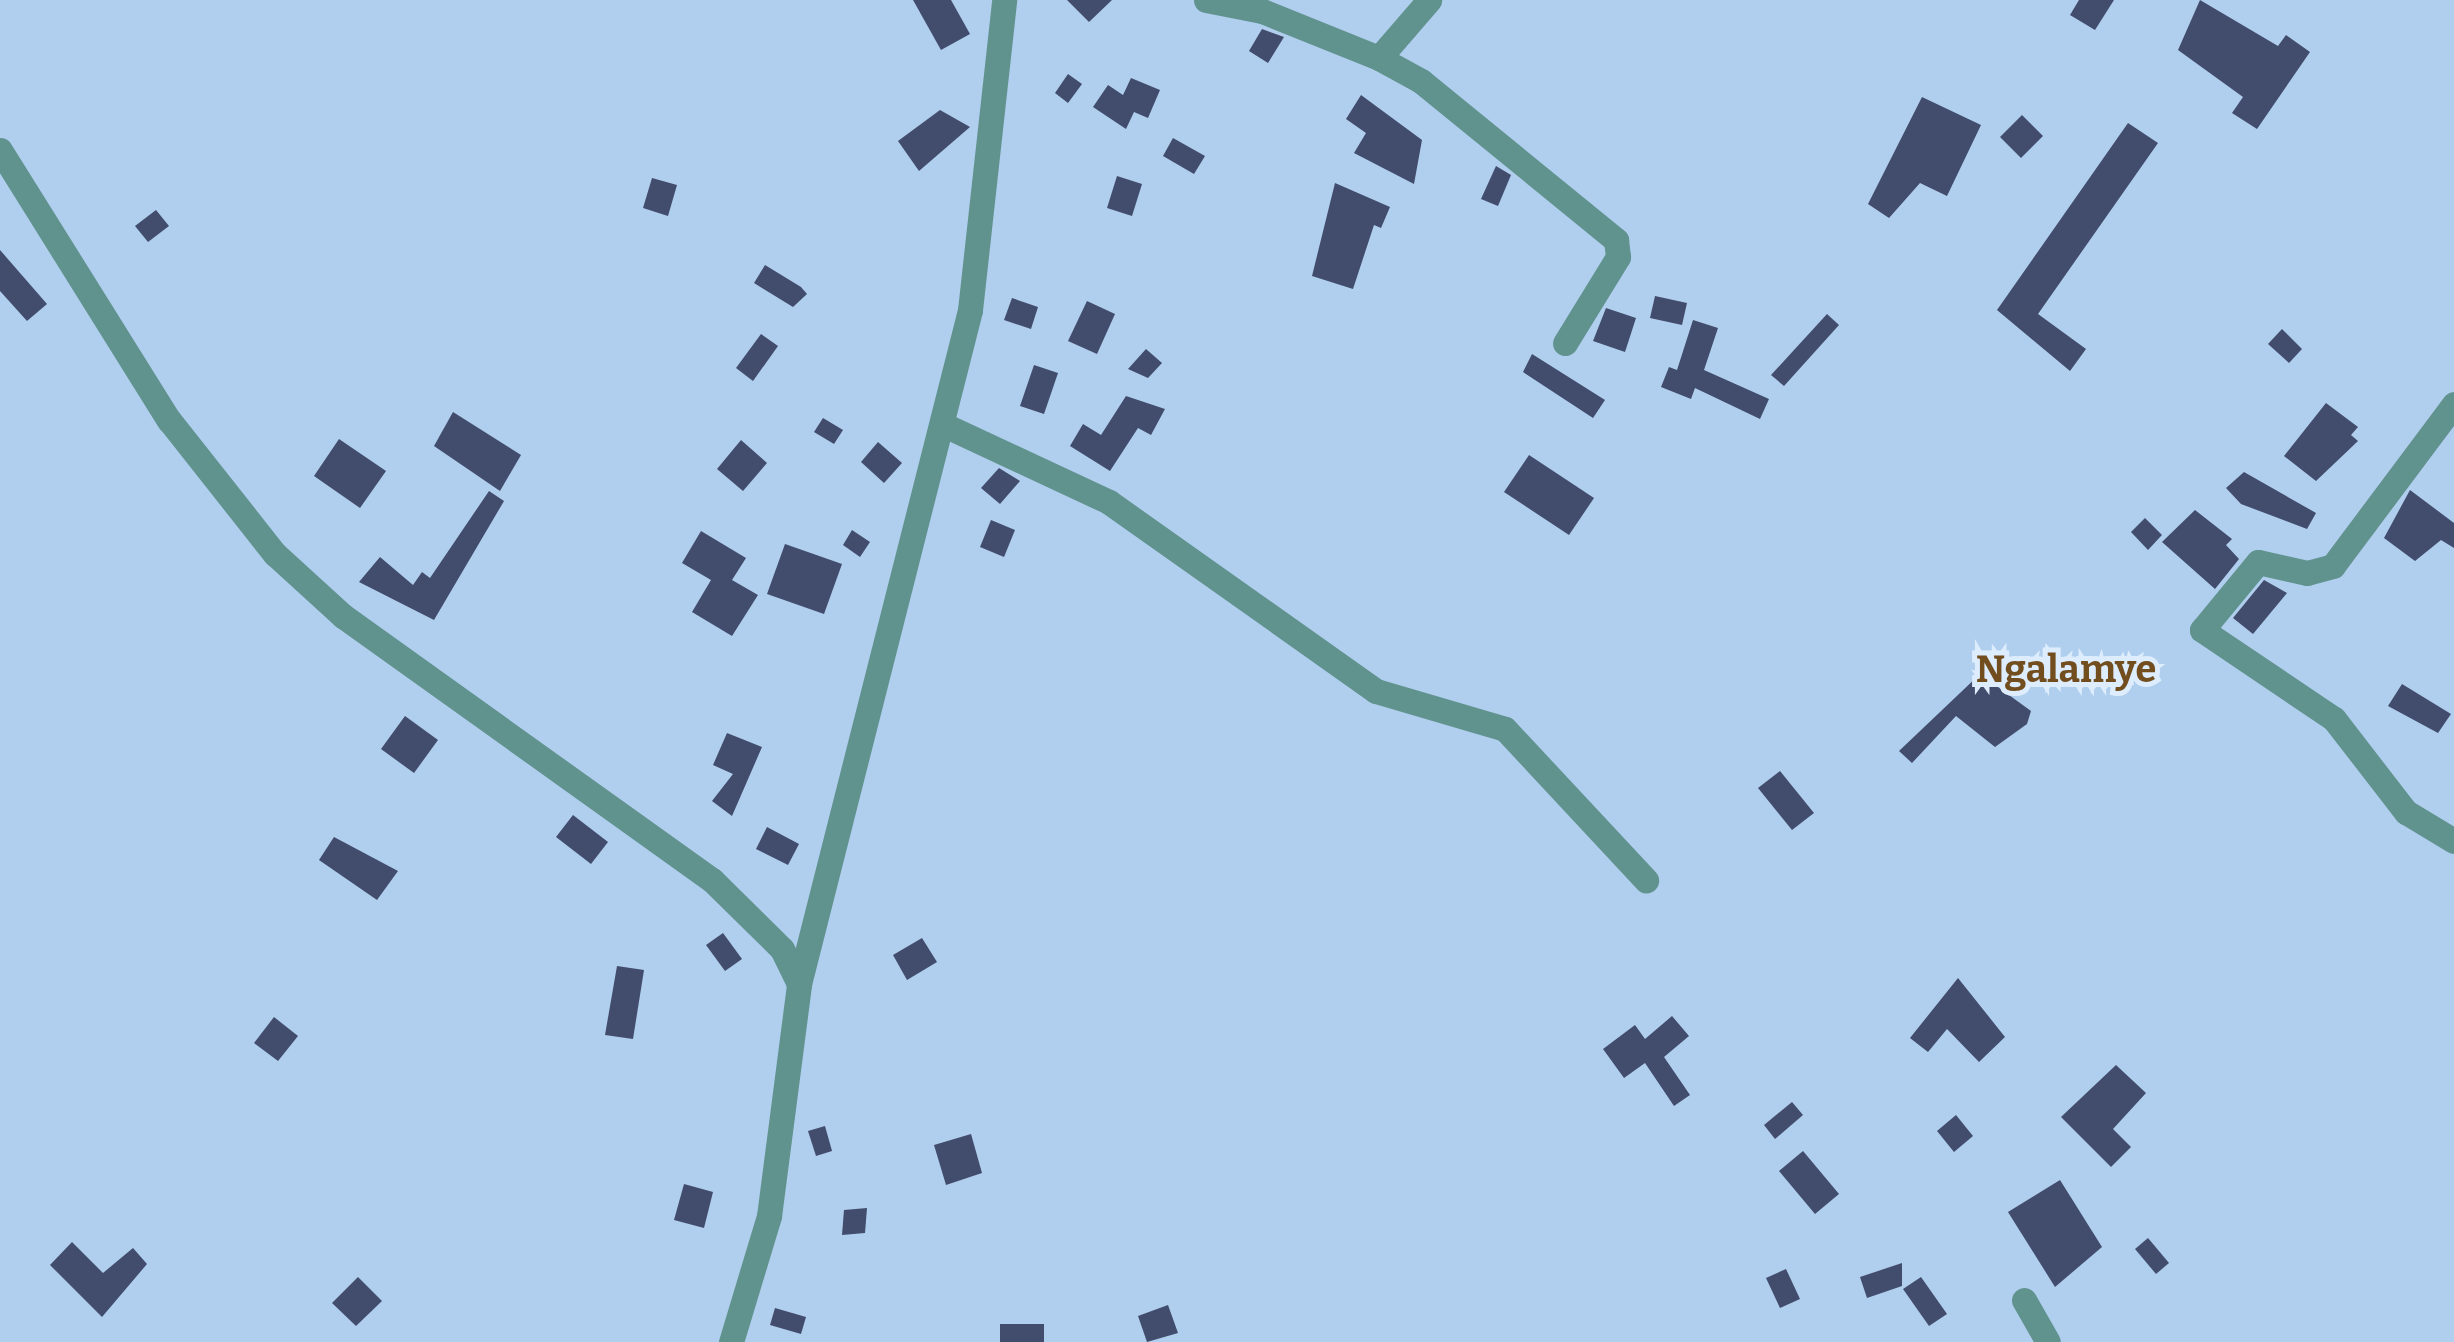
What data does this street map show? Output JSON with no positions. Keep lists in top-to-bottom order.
{
  "districts": ["Ngalamye"]
}
